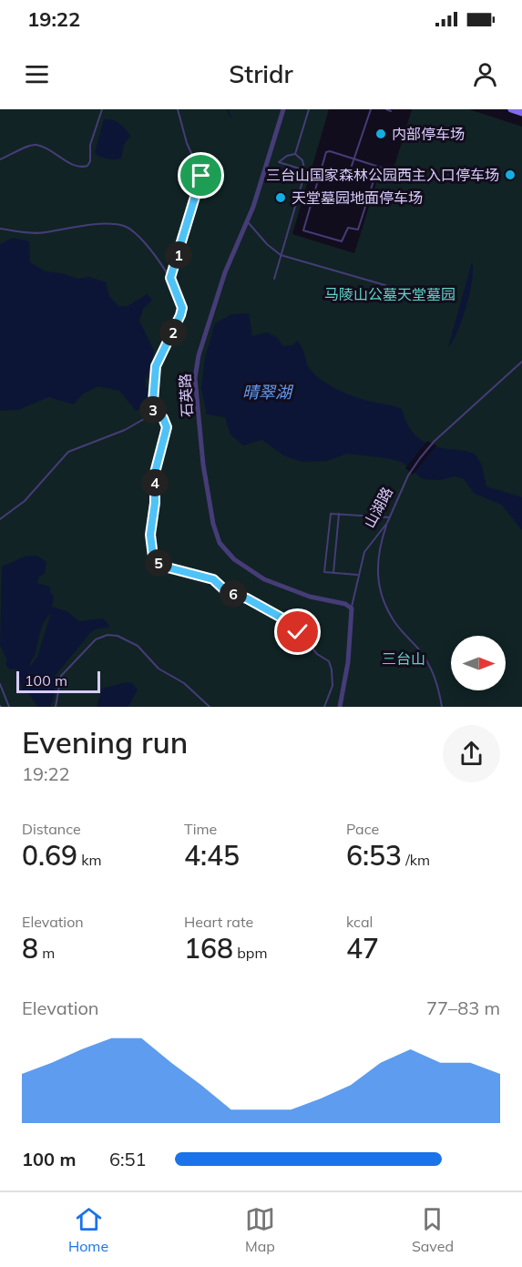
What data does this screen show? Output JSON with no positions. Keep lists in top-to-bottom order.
{
  "streets": {
    "street": ["石英路", "山湖路"]
  },
  "crossings": [
    ["石英路", "山湖路"]
  ],
  "water": ["晴翠湖"],
  "parks": ["马陵山公墓天堂墓园", "三台山"],
  "places": ["内部停车场", "三台山国家森林公园西主入口停车场", "天堂墓园地面停车场"],
  "scale_bar": "100 m",
  "north": "right",
  "page": {
    "status": "19:22",
    "header": "Stridr",
    "pins": [
      "1",
      "2",
      "3",
      "4",
      "5",
      "6"
    ],
    "scale": "100 m",
    "heading": ["Evening run", "19:22"],
    "stats": [
      ["Distance", "0.69 km"],
      ["Time", "4:45"],
      ["Pace", "6:53 /km"],
      ["Elevation", "8 m"],
      ["Heart rate", "168 bpm"],
      ["kcal", "47"]
    ],
    "chart": ["Elevation", "77–83 m"],
    "list": [
      {
        "name": "100 m",
        "note": "6:51"
      }
    ],
    "tabs": ["Home", "Map", "Saved"]
  }
}
